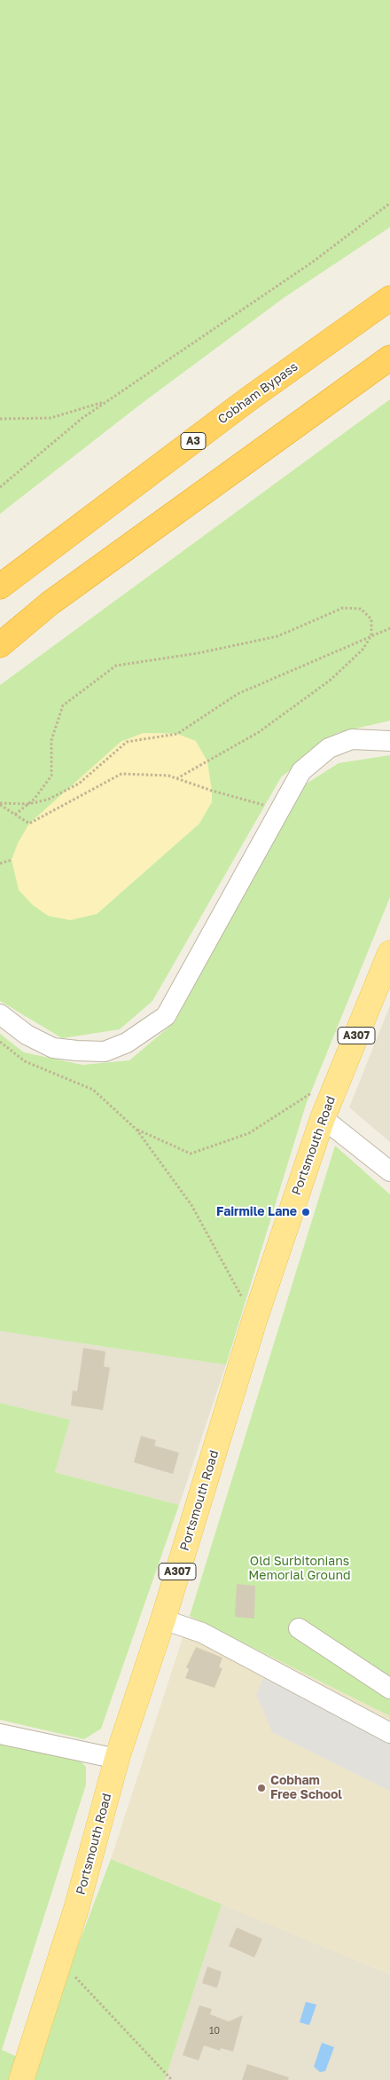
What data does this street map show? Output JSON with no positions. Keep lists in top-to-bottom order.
{
  "streets": {
    "highway": ["Cobham Bypass", "A3"],
    "main road": ["A307", "Portsmouth Road"]
  },
  "parks": ["Old Surbitonians Memorial Ground"],
  "places": ["Fairmile Lane", "Cobham Free School"],
  "house_numbers": ["10"]
}
